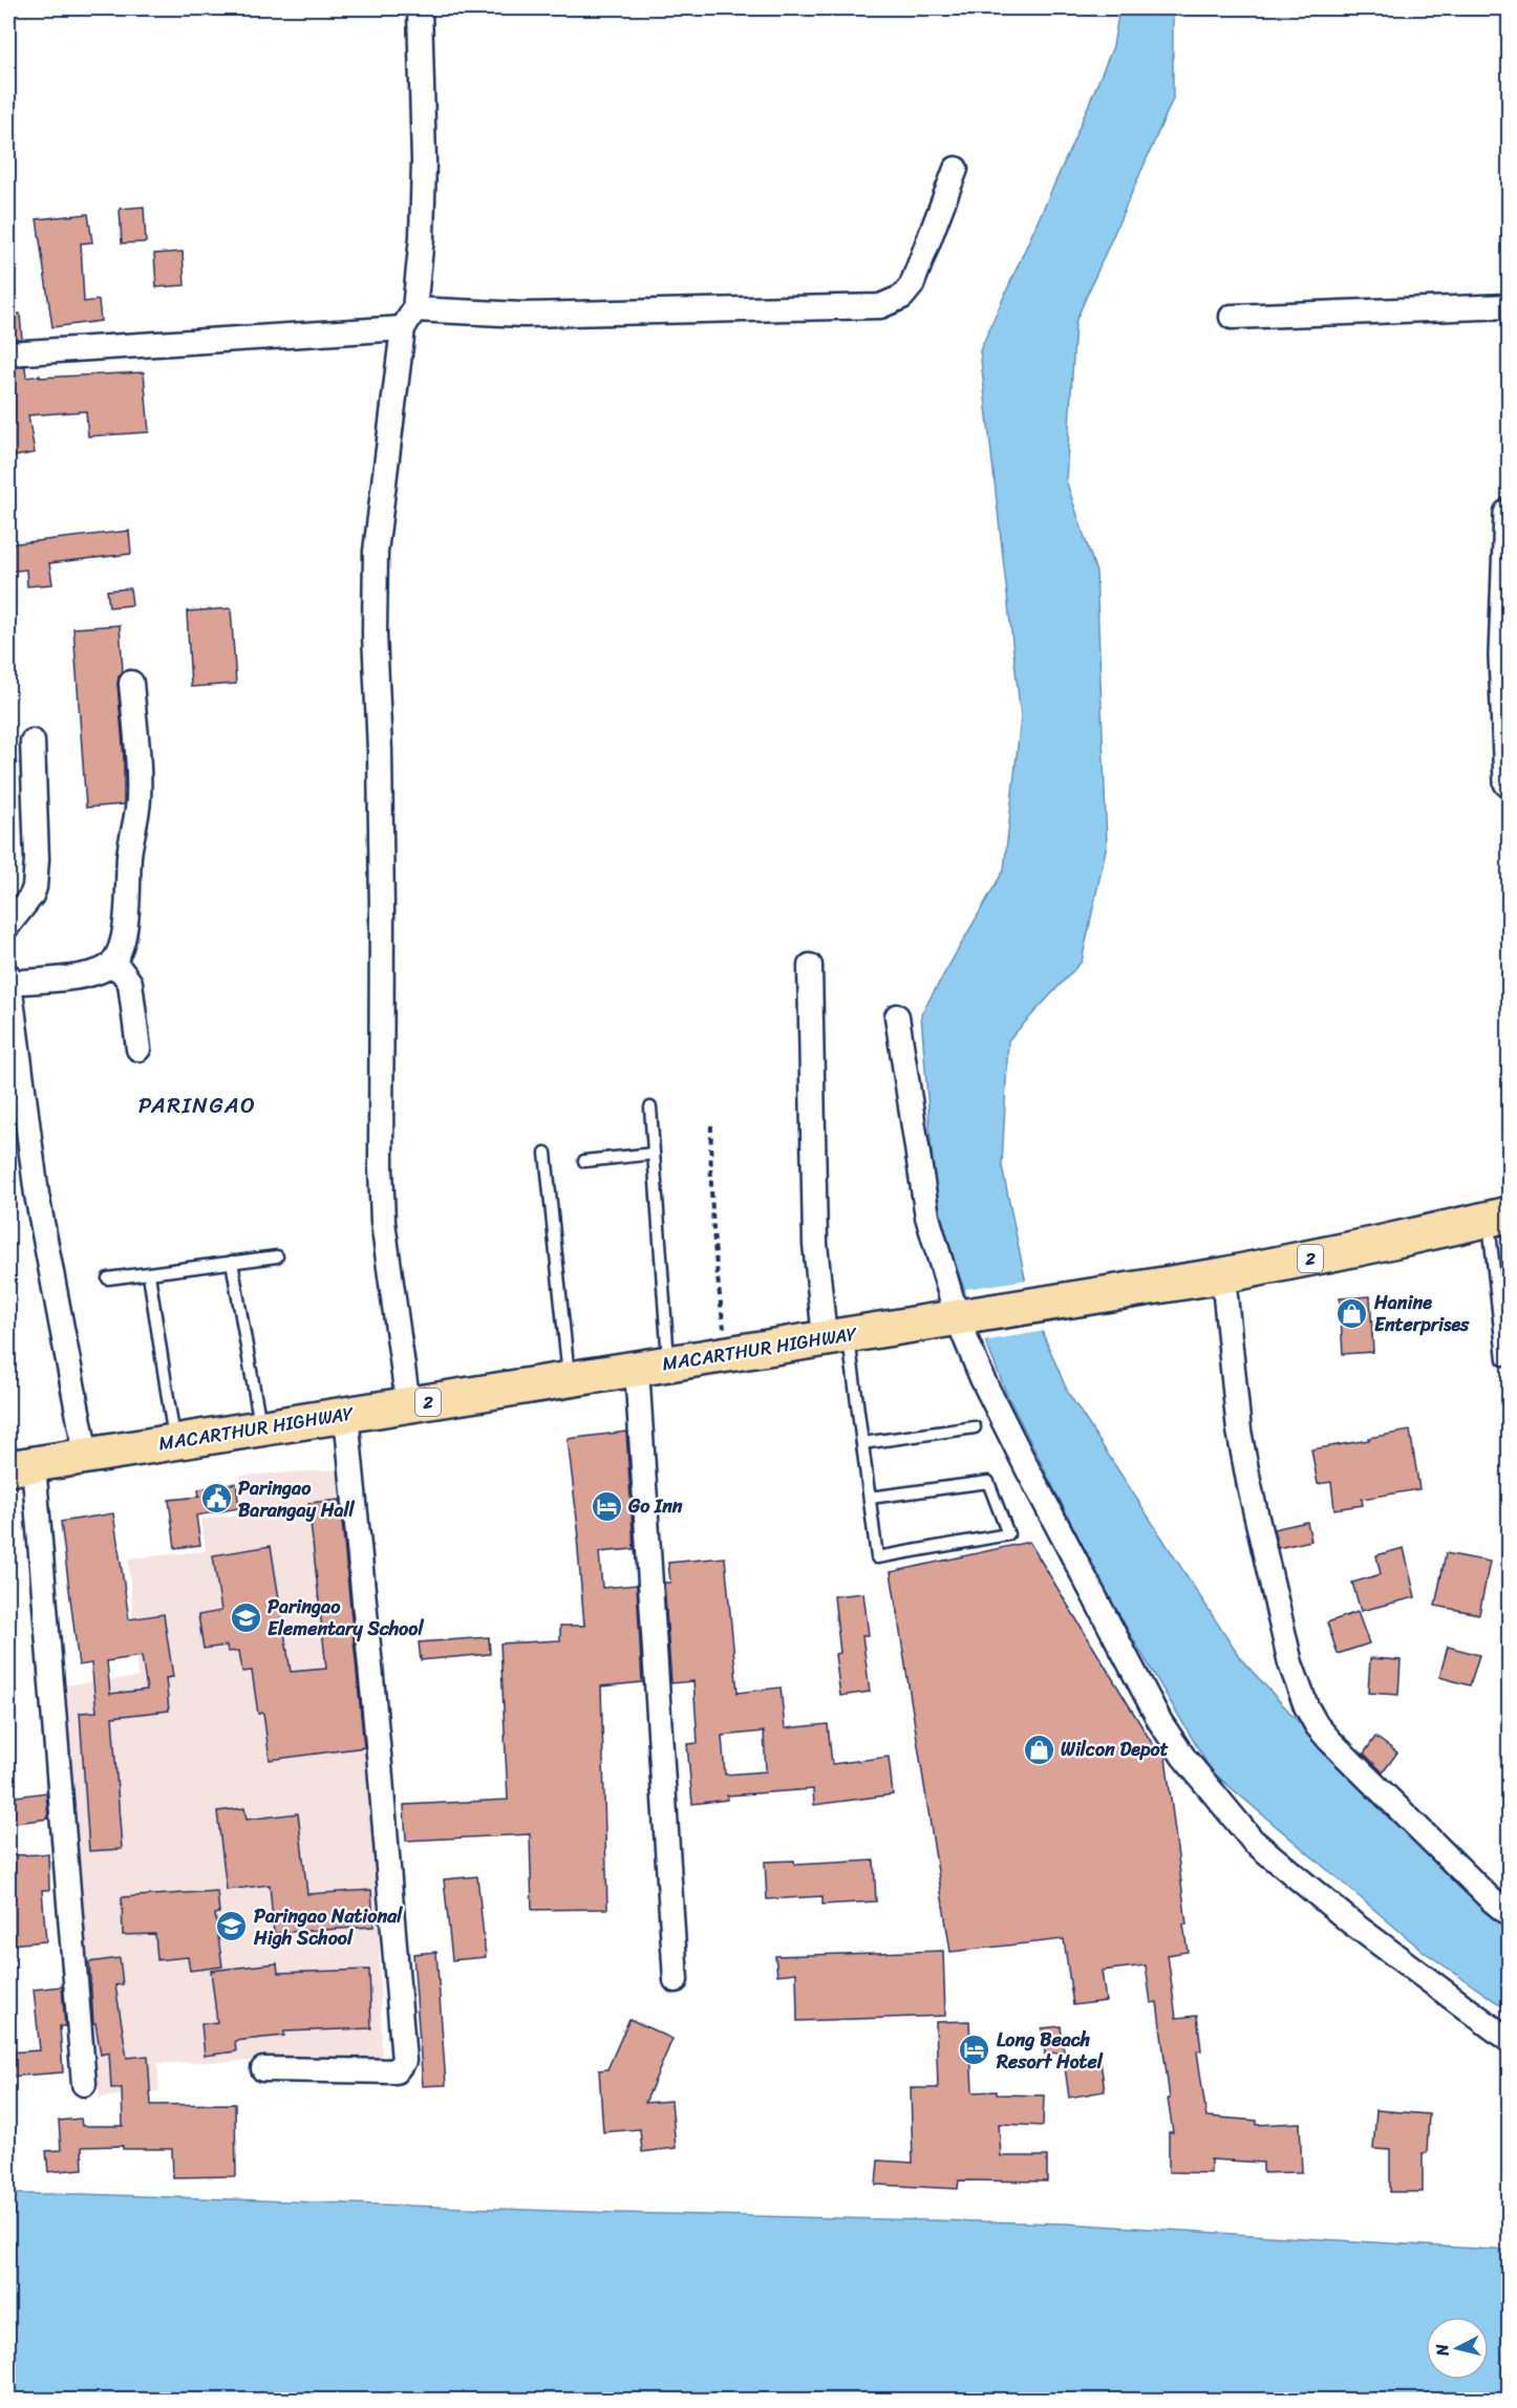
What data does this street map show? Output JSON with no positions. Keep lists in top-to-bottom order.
{
  "streets": {
    "highway": ["2", "MACARTHUR HIGHWAY"]
  },
  "districts": ["PARINGAO"],
  "places": {
    "shop": ["Hanine Enterprises", "Wilcon Depot"],
    "public building": ["Paringao Barangay Hall"],
    "hotel": ["Go Inn", "Long Beach Resort Hotel"],
    "school or university": ["Paringao Elementary School", "Paringao National High School"]
  },
  "north": "left"
}
